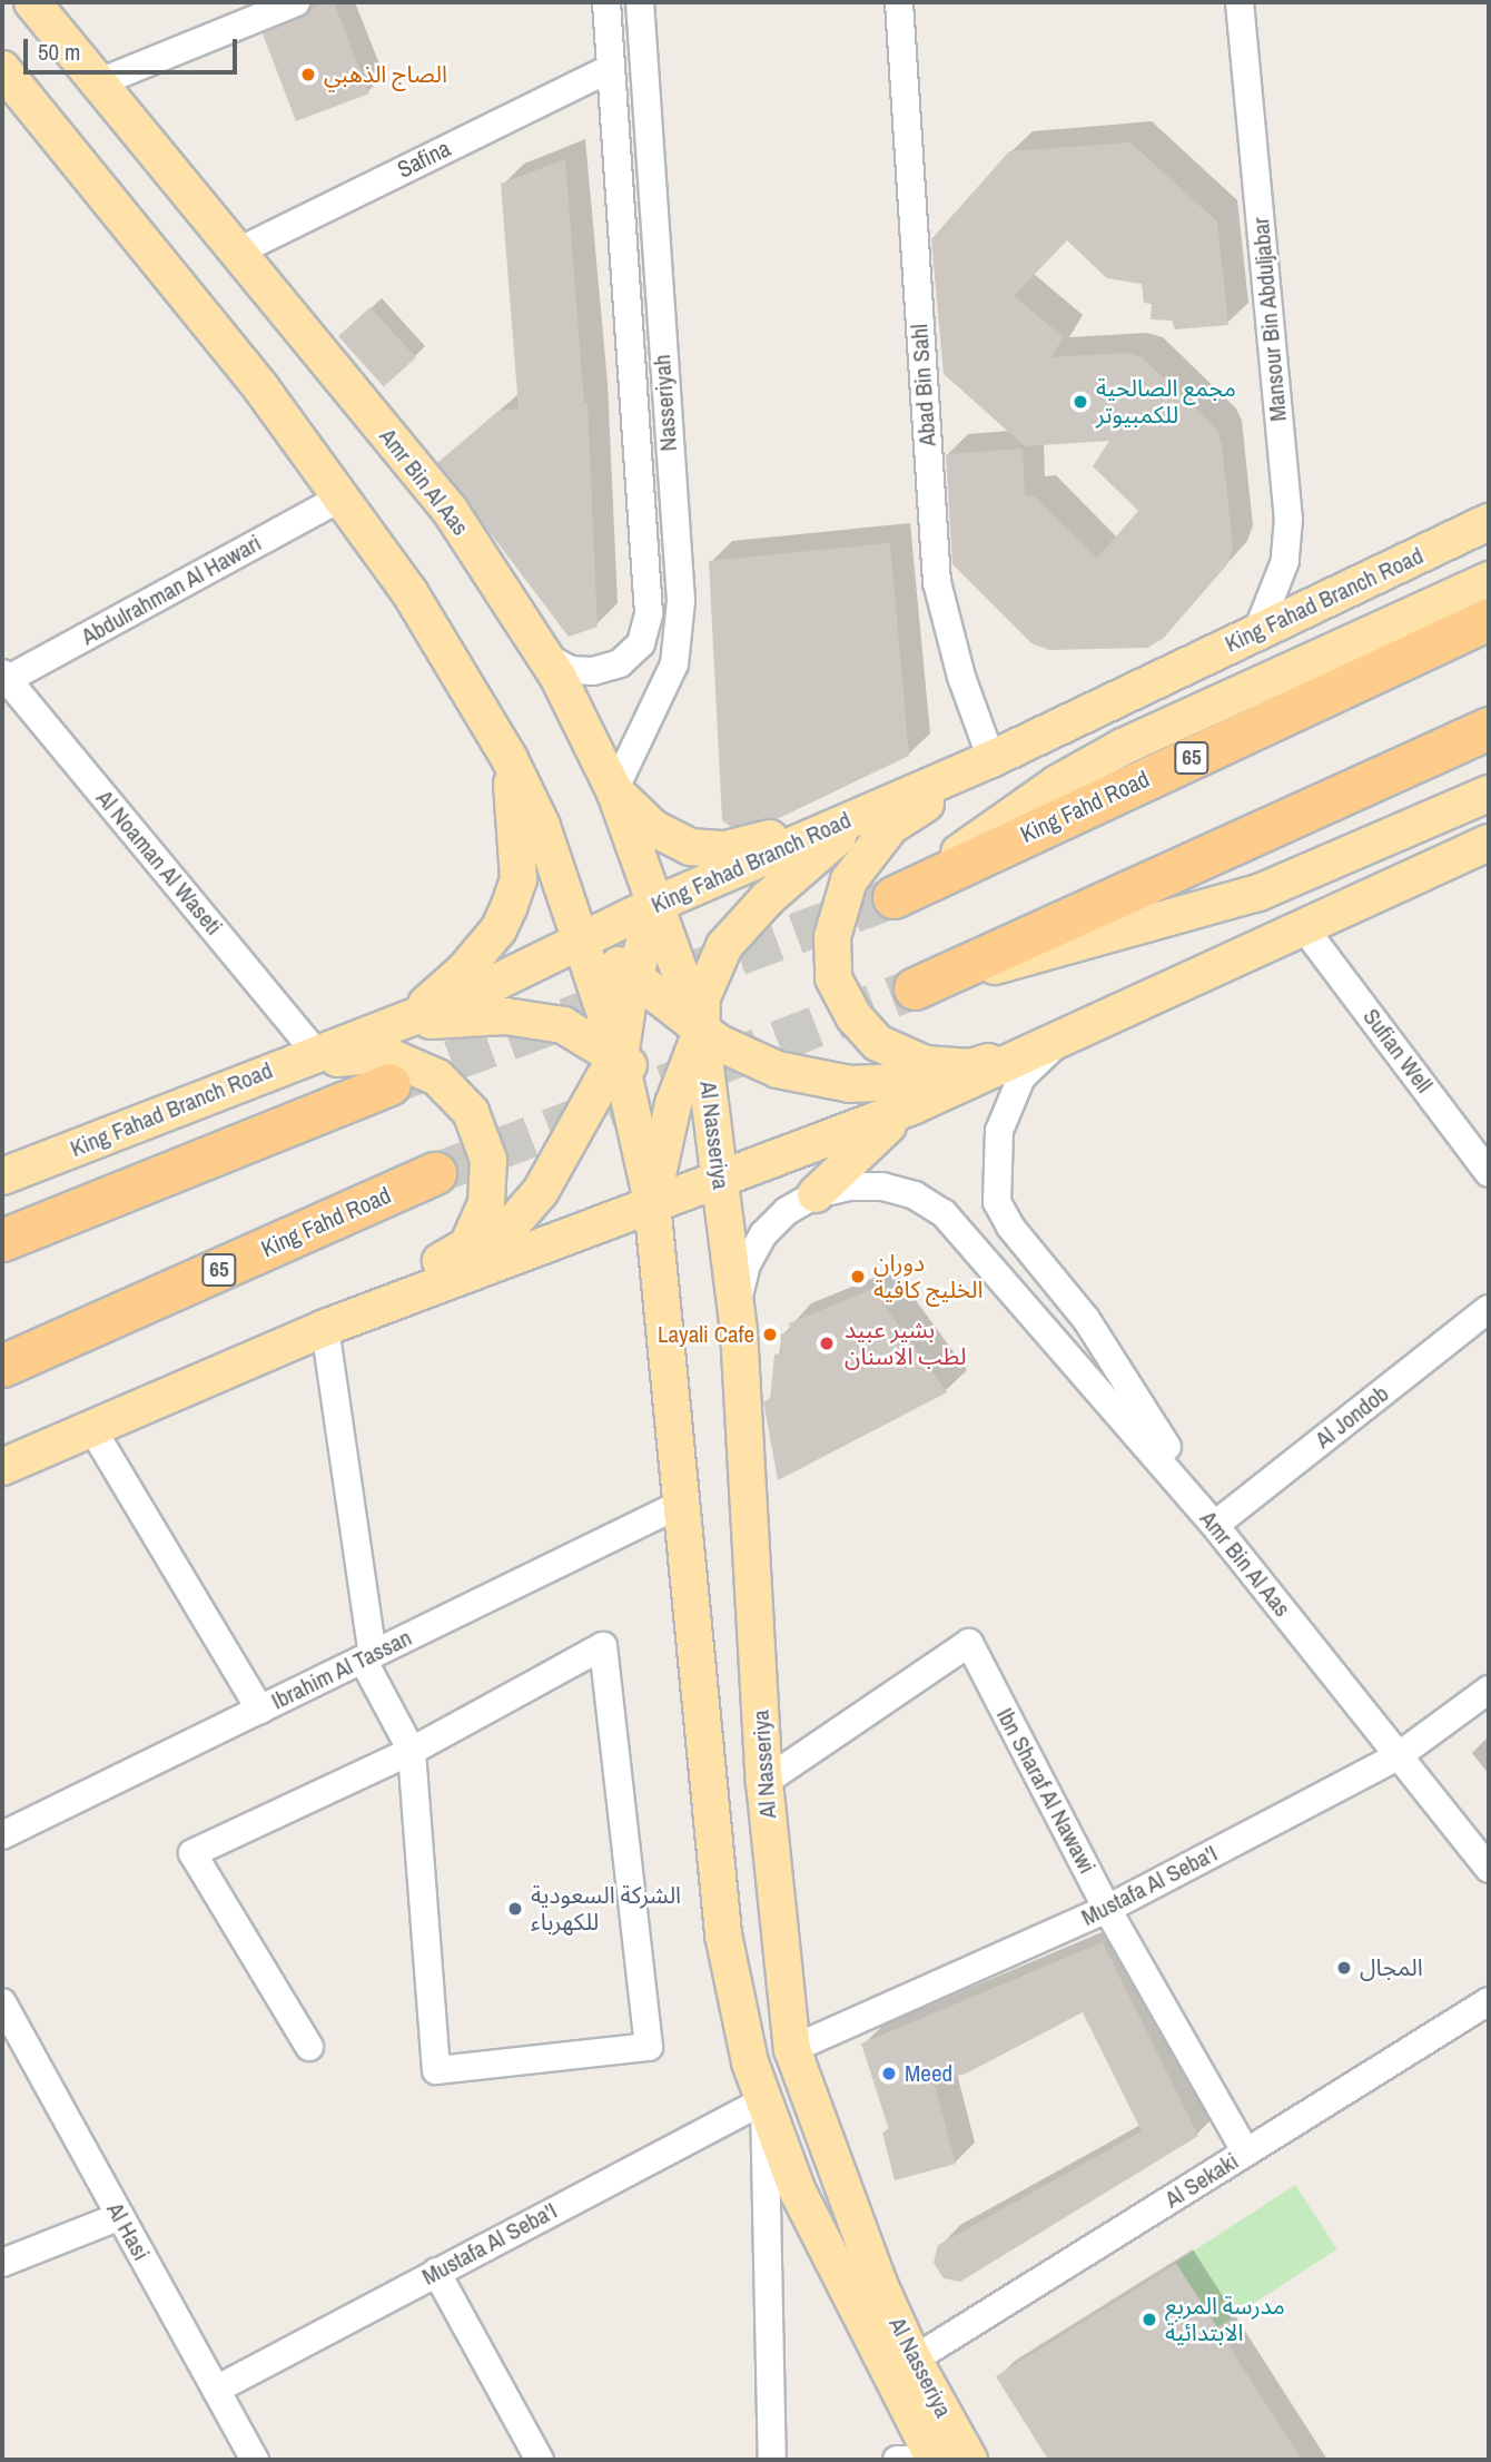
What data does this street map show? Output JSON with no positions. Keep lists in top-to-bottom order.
{
  "streets": {
    "highway": ["65", "King Fahd Road"],
    "main road": ["Amr Bin Al Aas", "King Fahad Branch Road", "Al Nasseriya"],
    "street": [
      "Safina",
      "Mansour Bin Abduljabar",
      "Abad Bin Sahl",
      "Nasseriyah",
      "Abdulrahman Al Hawari",
      "Al Noaman Al Waseti",
      "Sufian Well",
      "Al Jondob",
      "Ibrahim Al Tassan",
      "Ibn Sharaf Al Nawawi",
      "Mustafa Al Seba'I",
      "Al Sekaki",
      "Al Hasi"
    ]
  },
  "crossings": [
    ["Safina", "Nasseriyah"],
    ["Safina", "Amr Bin Al Aas"],
    ["Mansour Bin Abduljabar", "King Fahad Branch Road"],
    ["Abad Bin Sahl", "King Fahad Branch Road"],
    ["Nasseriyah", "Amr Bin Al Aas"],
    ["Amr Bin Al Aas", "King Fahad Branch Road"],
    ["Amr Bin Al Aas", "Al Nasseriya"],
    ["Amr Bin Al Aas", "Al Jondob"],
    ["Amr Bin Al Aas", "Mustafa Al Seba'I"],
    ["Abdulrahman Al Hawari", "Al Noaman Al Waseti"],
    ["King Fahad Branch Road", "Al Noaman Al Waseti"],
    ["Al Nasseriya", "Ibrahim Al Tassan"],
    ["Al Nasseriya", "Ibn Sharaf Al Nawawi"],
    ["Al Nasseriya", "Mustafa Al Seba'I"],
    ["Al Nasseriya", "Al Sekaki"],
    ["Ibn Sharaf Al Nawawi", "Mustafa Al Seba'I"],
    ["Ibn Sharaf Al Nawawi", "Al Sekaki"],
    ["Mustafa Al Seba'I", "Al Hasi"]
  ],
  "places": [
    "الصاج الذهبي",
    "مجمع الصالحية للكمبيوتر",
    "دوران الخليج كافية",
    "Layali Cafe",
    "بشير عبيد لطب الاسنان",
    "الشركة السعودية للكهرباء",
    "المجال",
    "Meed",
    "مدرسة المربع الابتدائية"
  ],
  "scale_bar": "50 m"
}
